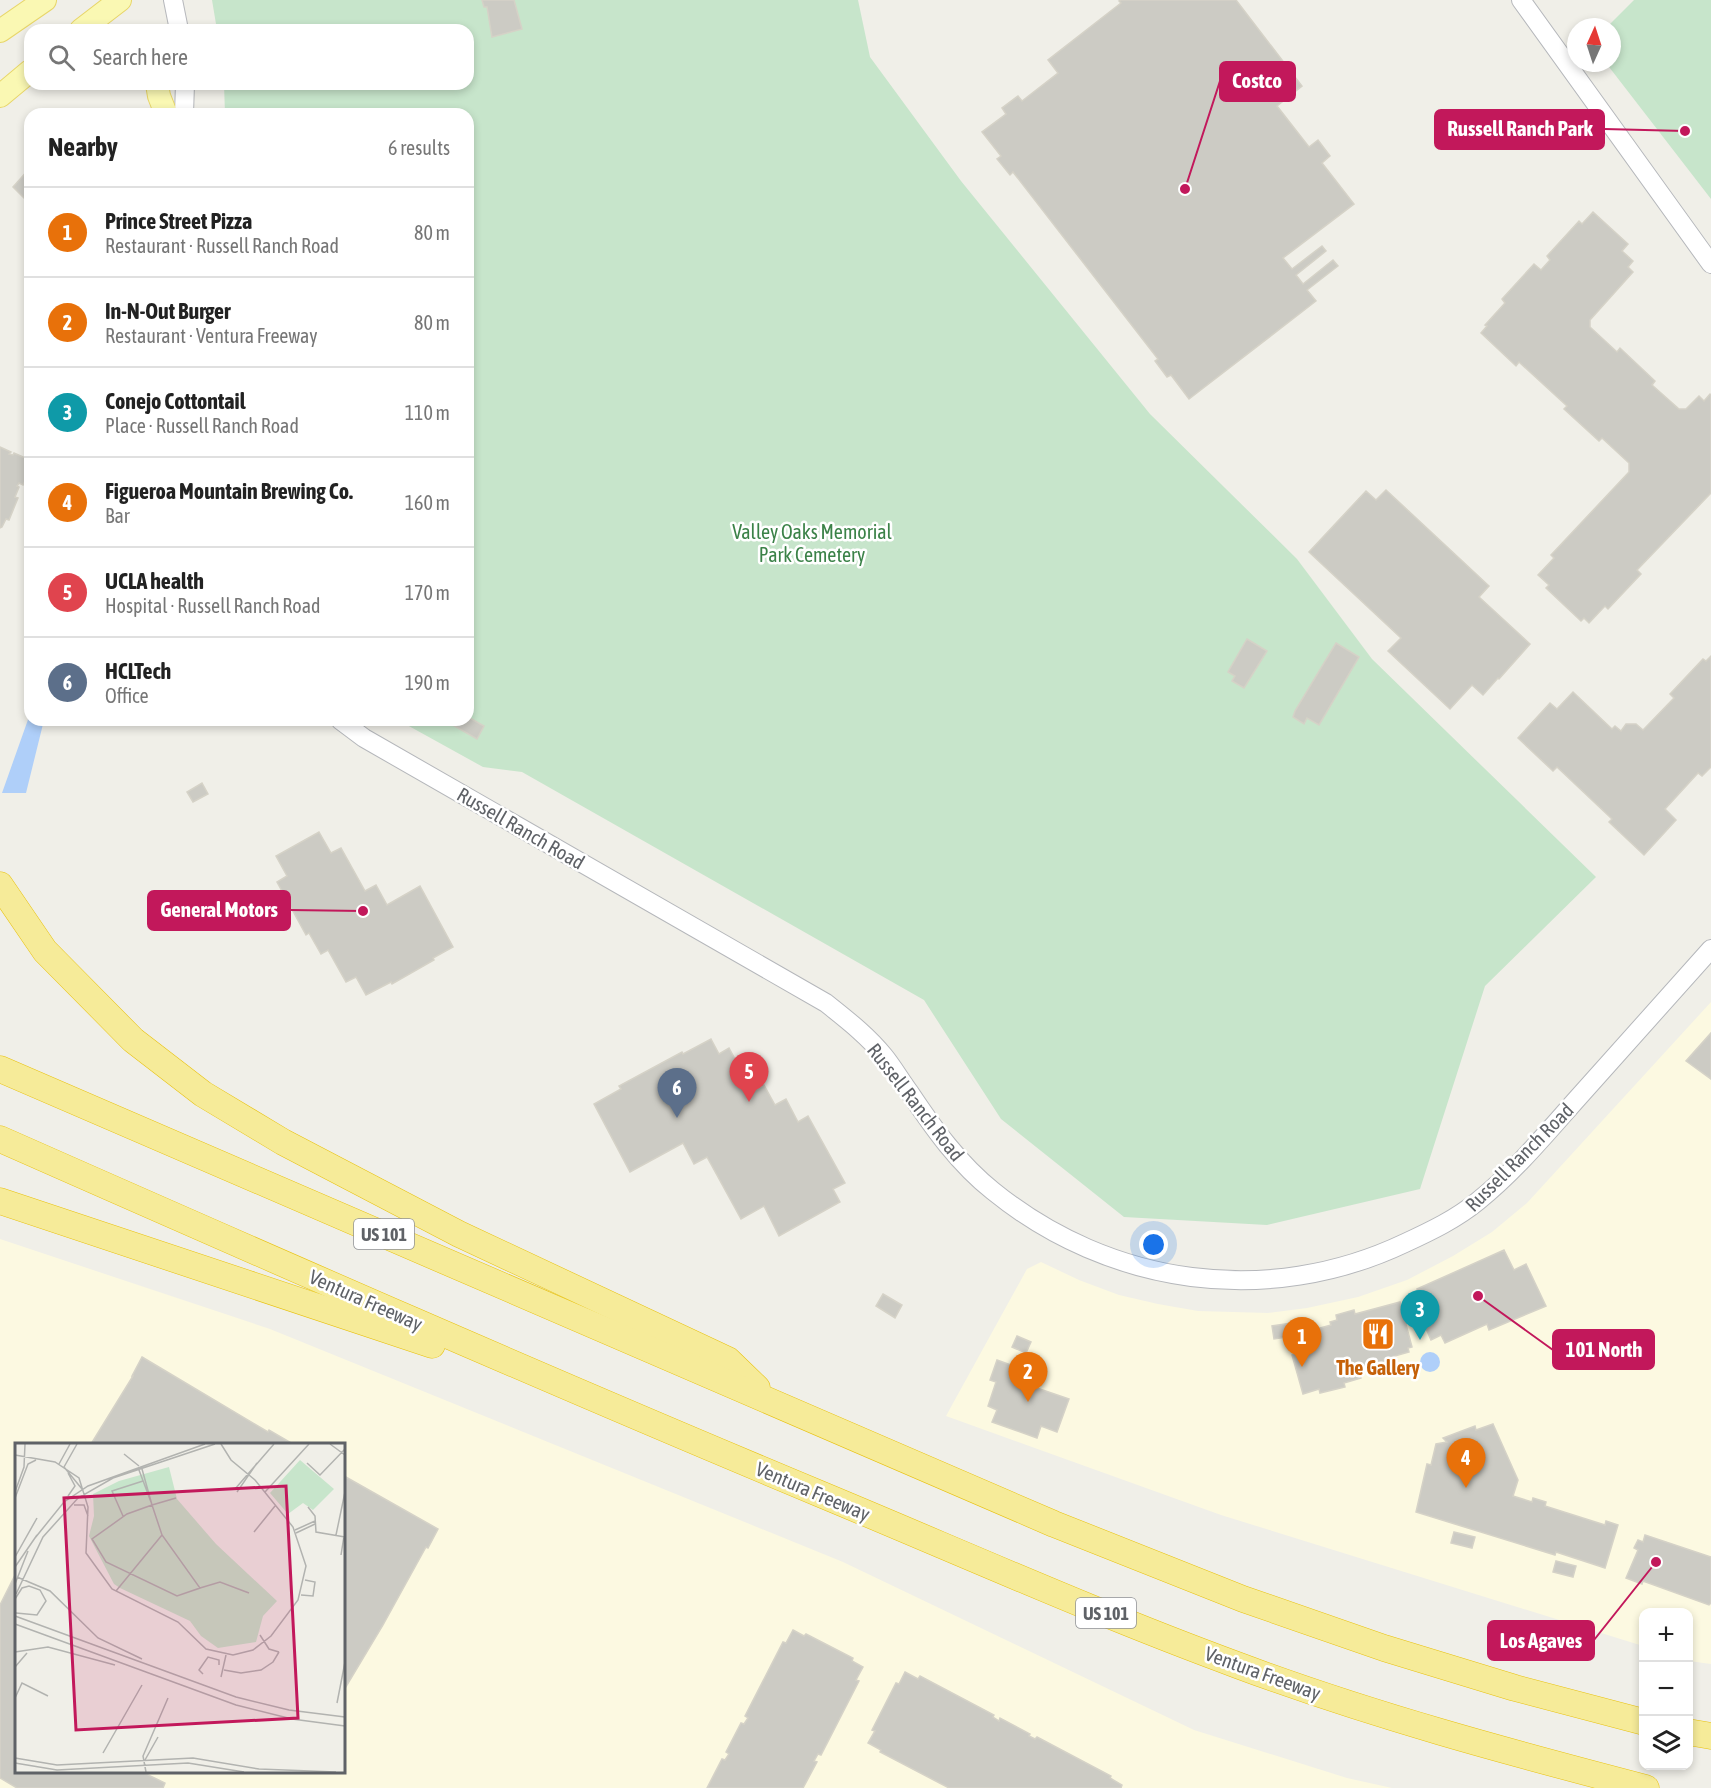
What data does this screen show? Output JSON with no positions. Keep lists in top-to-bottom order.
{
  "streets": {
    "highway": ["US 101", "Ventura Freeway"],
    "street": ["Russell Ranch Road"]
  },
  "parks": ["Valley Oaks Memorial Park Cemetery"],
  "places": {
    "other": [
      "Russell Ranch Park",
      "Costco",
      "General Motors",
      "101 North",
      "Los Agaves"
    ],
    "restaurant": ["The Gallery"]
  },
  "north": "top",
  "page": {
    "search": "Search here",
    "heading": ["Nearby", "6 results"],
    "list": [
      {
        "mark": "1",
        "name": "Prince Street Pizza",
        "note": "Restaurant · Russell Ranch Road",
        "value": "80 m"
      },
      {
        "mark": "2",
        "name": "In-N-Out Burger",
        "note": "Restaurant · Ventura Freeway",
        "value": "80 m"
      },
      {
        "mark": "3",
        "name": "Conejo Cottontail",
        "note": "Place · Russell Ranch Road",
        "value": "110 m"
      },
      {
        "mark": "4",
        "name": "Figueroa Mountain Brewing Co.",
        "note": "Bar",
        "value": "160 m"
      },
      {
        "mark": "5",
        "name": "UCLA health",
        "note": "Hospital · Russell Ranch Road",
        "value": "170 m"
      },
      {
        "mark": "6",
        "name": "HCLTech",
        "note": "Office",
        "value": "190 m"
      }
    ],
    "pins": [
      "5",
      "6",
      "3",
      "1",
      "2",
      "4"
    ],
    "map_buttons": ["+", "−"]
  }
}
